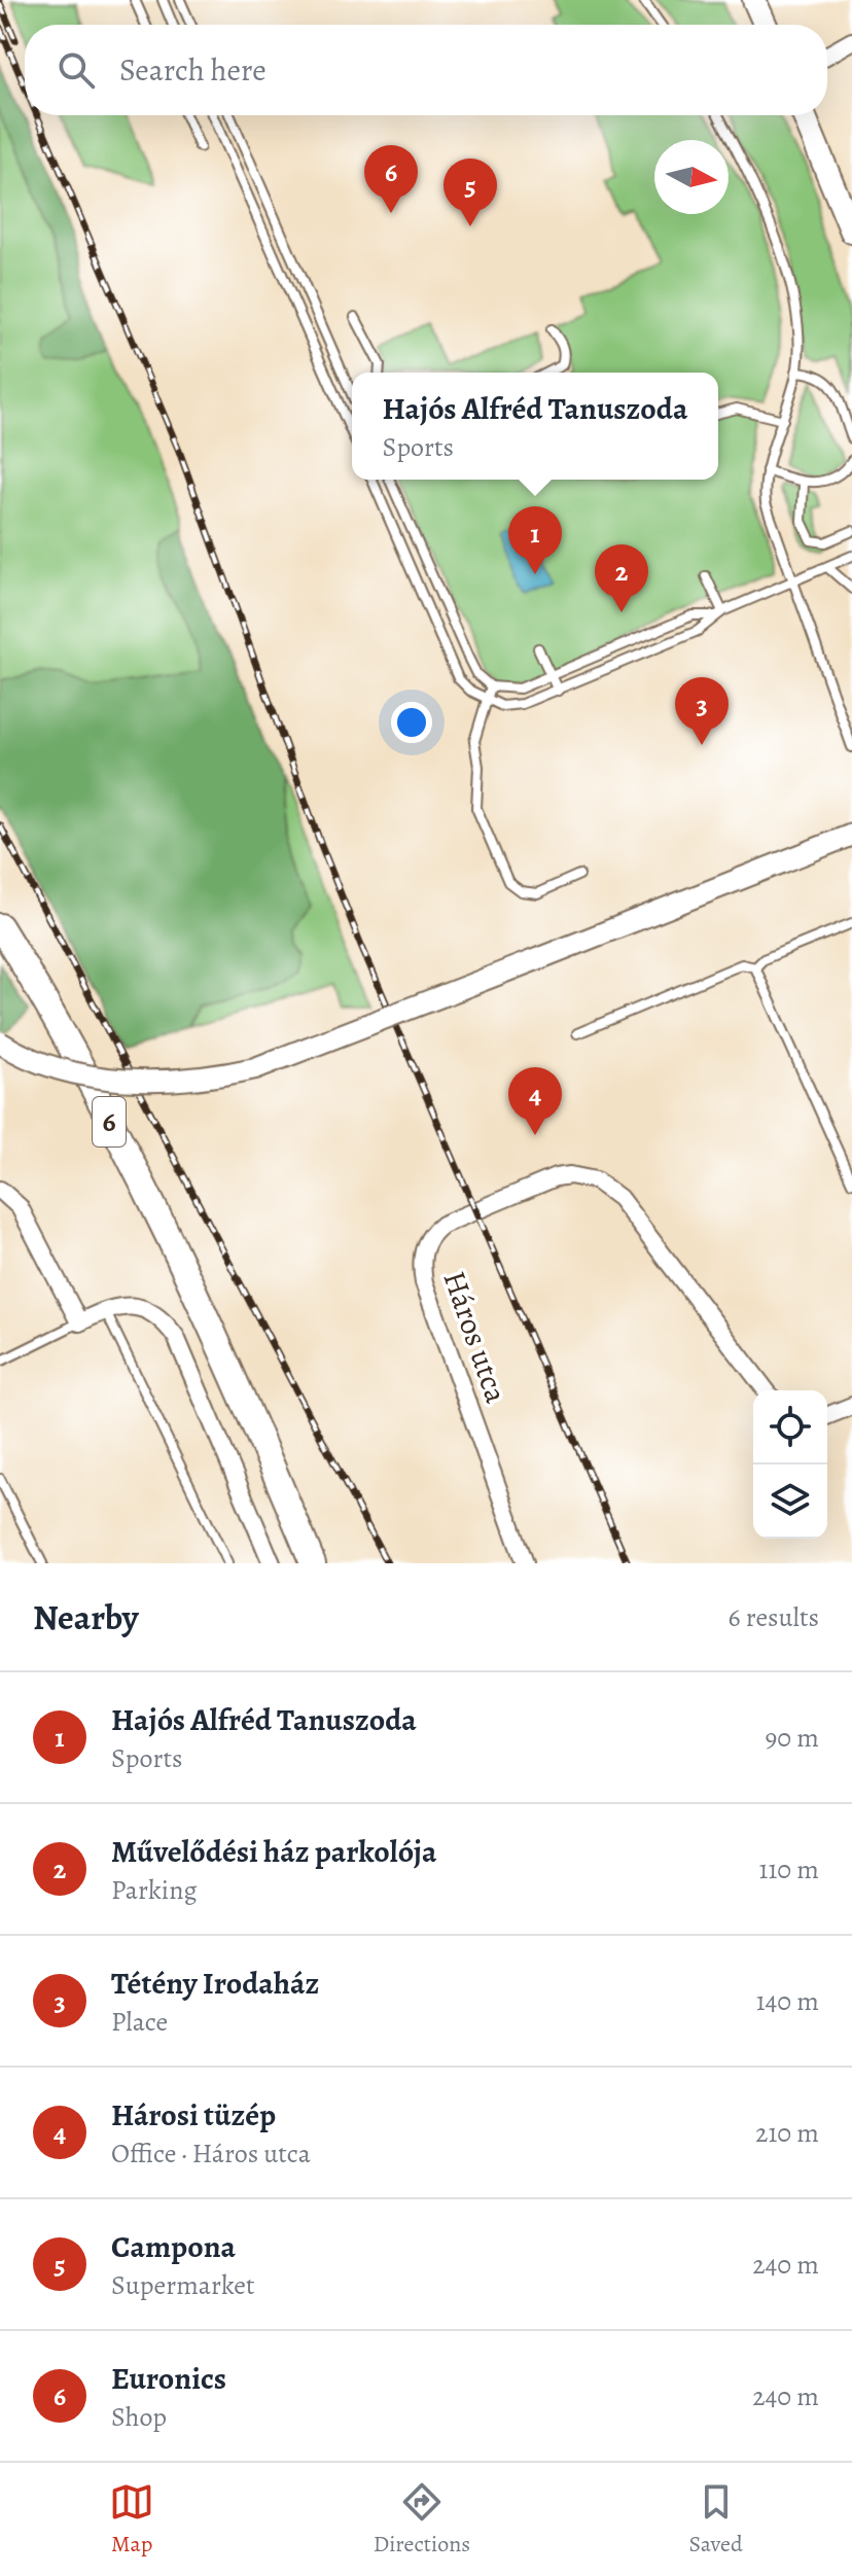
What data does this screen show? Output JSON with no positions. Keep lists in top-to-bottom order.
{
  "streets": {
    "main road": ["6"],
    "street": ["Háros utca"]
  },
  "north": "right",
  "page": {
    "search": "Search here",
    "pins": [
      "6",
      "5",
      "1",
      "2",
      "3",
      "4"
    ],
    "popup": ["Hajós Alfréd Tanuszoda", "Sports"],
    "heading": ["Nearby", "6 results"],
    "list": [
      {
        "mark": "1",
        "name": "Hajós Alfréd Tanuszoda",
        "note": "Sports",
        "value": "90 m"
      },
      {
        "mark": "2",
        "name": "Művelődési ház parkolója",
        "note": "Parking",
        "value": "110 m"
      },
      {
        "mark": "3",
        "name": "Tétény Irodaház",
        "note": "Place",
        "value": "140 m"
      },
      {
        "mark": "4",
        "name": "Hárosi tüzép",
        "note": "Office · Háros utca",
        "value": "210 m"
      },
      {
        "mark": "5",
        "name": "Campona",
        "note": "Supermarket",
        "value": "240 m"
      },
      {
        "mark": "6",
        "name": "Euronics",
        "note": "Shop",
        "value": "240 m"
      }
    ],
    "nav": ["Map", "Directions", "Saved"]
  }
}
